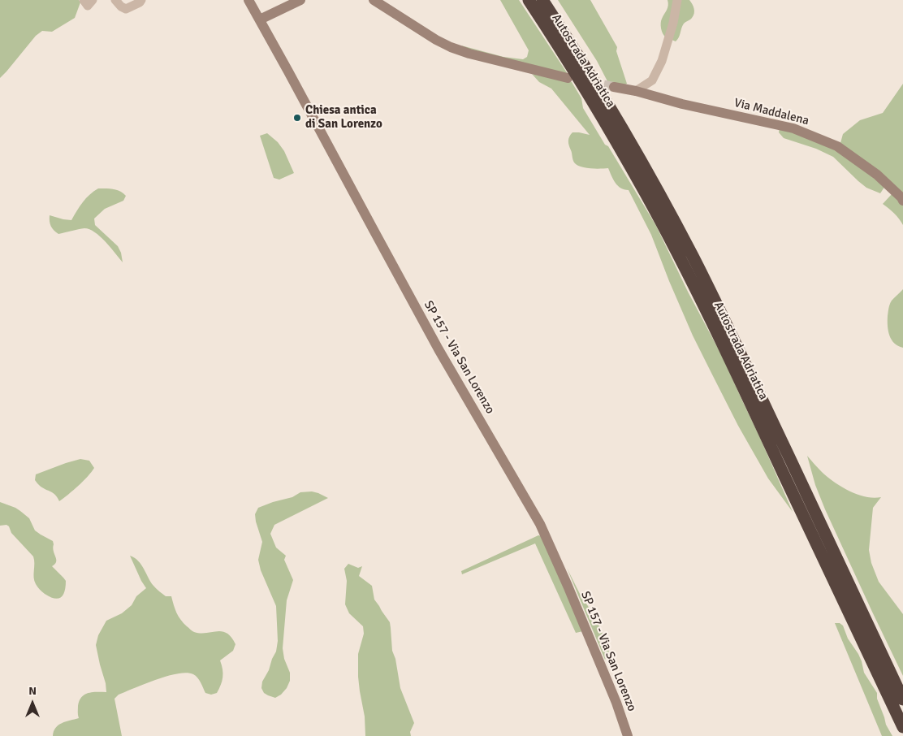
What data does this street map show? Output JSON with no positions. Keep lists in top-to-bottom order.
{
  "streets": {
    "highway": ["Autostrada Adriatica"],
    "main road": ["Via Maddalena", "SP 157 - Via San Lorenzo"]
  },
  "places": ["Chiesa antica di San Lorenzo"],
  "north": "top"
}
